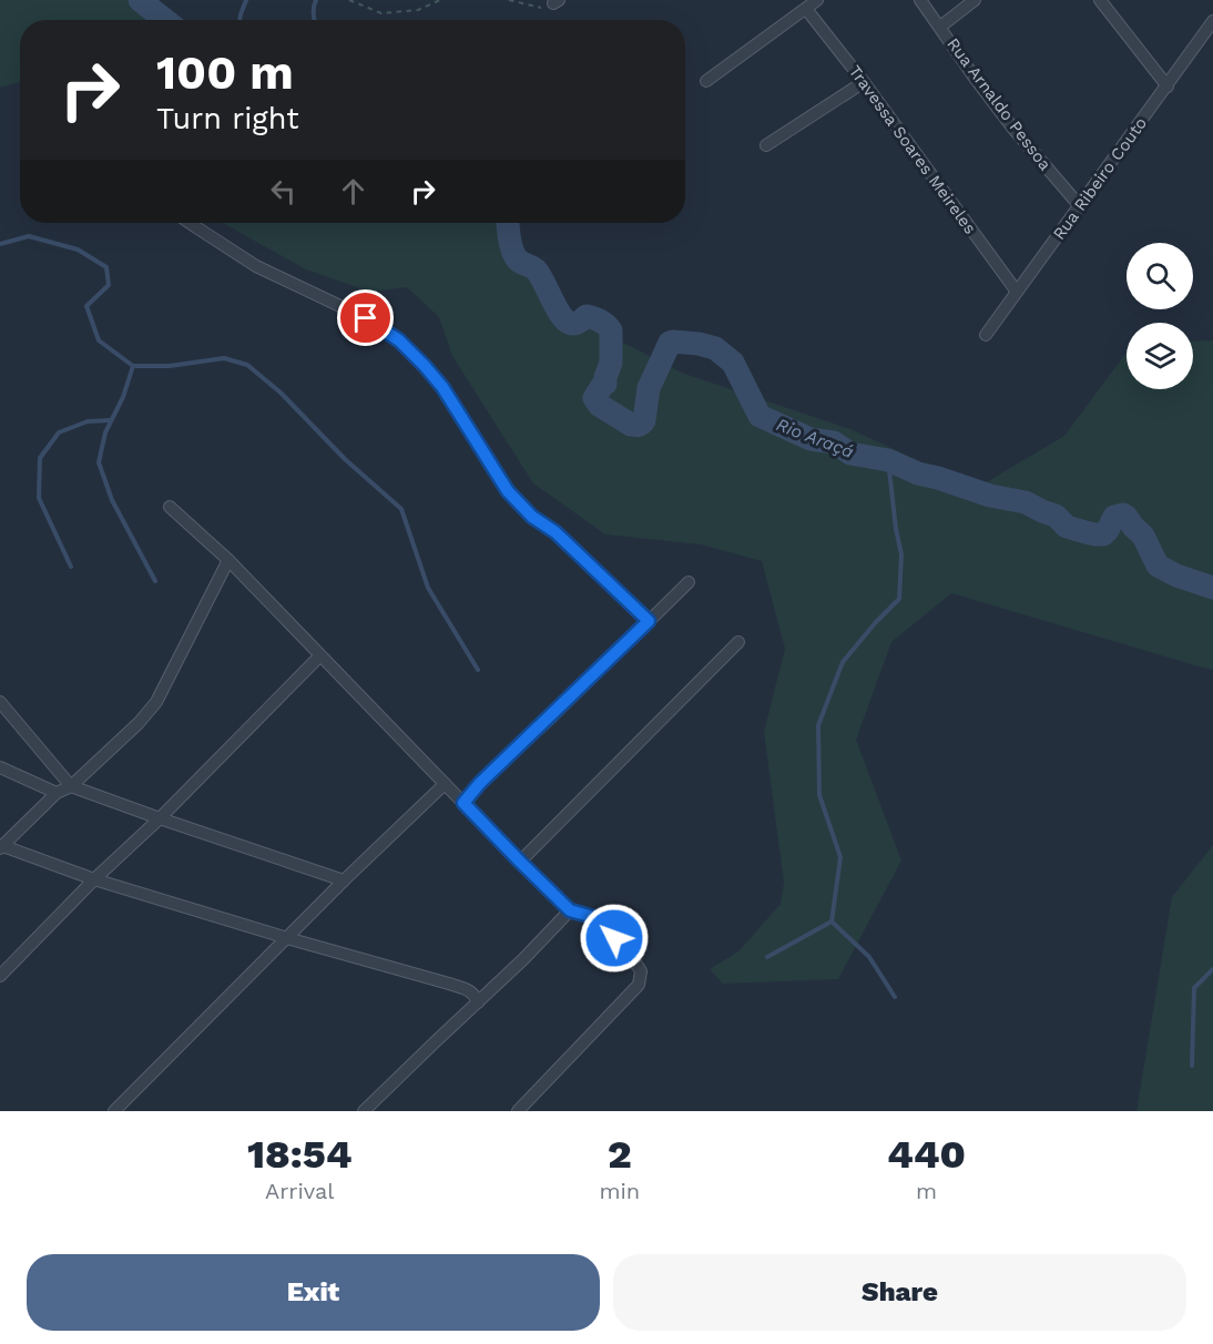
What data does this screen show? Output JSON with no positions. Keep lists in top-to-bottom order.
{
  "streets": {
    "street": ["Rua Arnaldo Pessoa", "Travessa Soares Meireles", "Rua Ribeiro Couto"]
  },
  "crossings": [
    ["Rua Arnaldo Pessoa", "Rua Ribeiro Couto"],
    ["Travessa Soares Meireles", "Rua Ribeiro Couto"]
  ],
  "water": ["Rio Araçá"],
  "page": {
    "turn": ["100 m", "Turn right"],
    "eta": [
      "18:54",
      "Arrival",
      "2",
      "min",
      "440",
      "m"
    ],
    "buttons": ["Exit", "Share"]
  }
}
